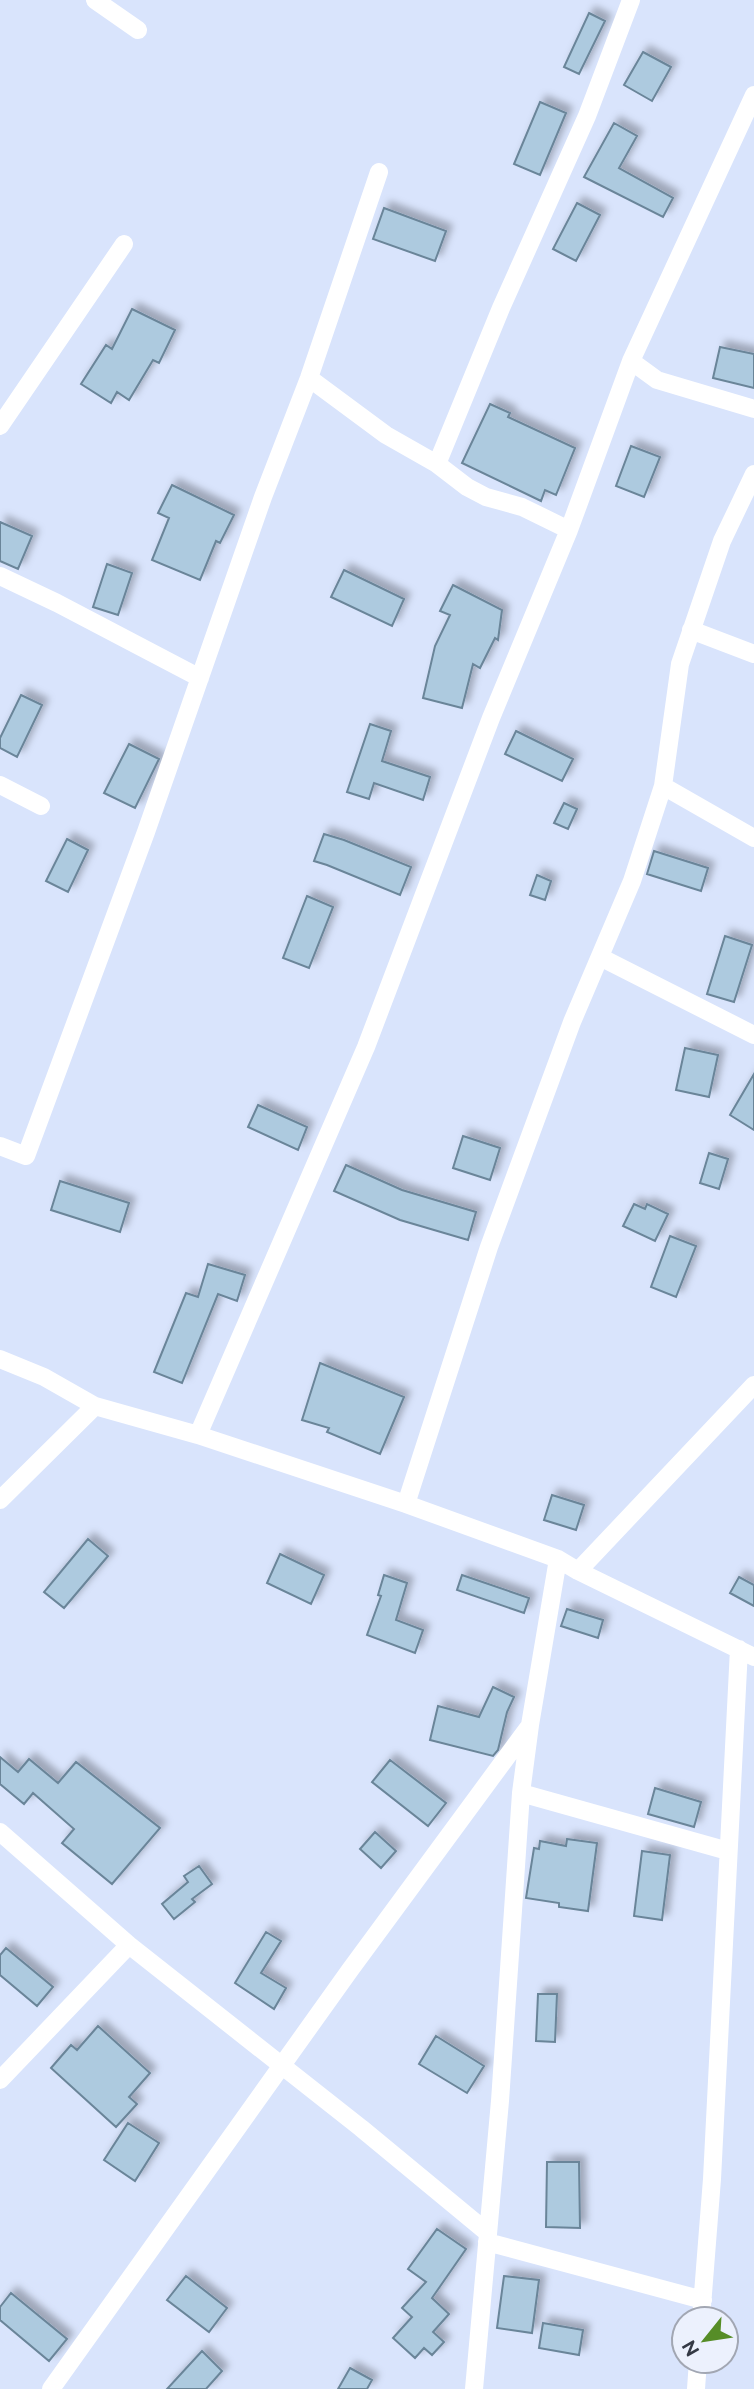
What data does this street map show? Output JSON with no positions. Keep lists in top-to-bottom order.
{
  "north": "bottom left"
}
